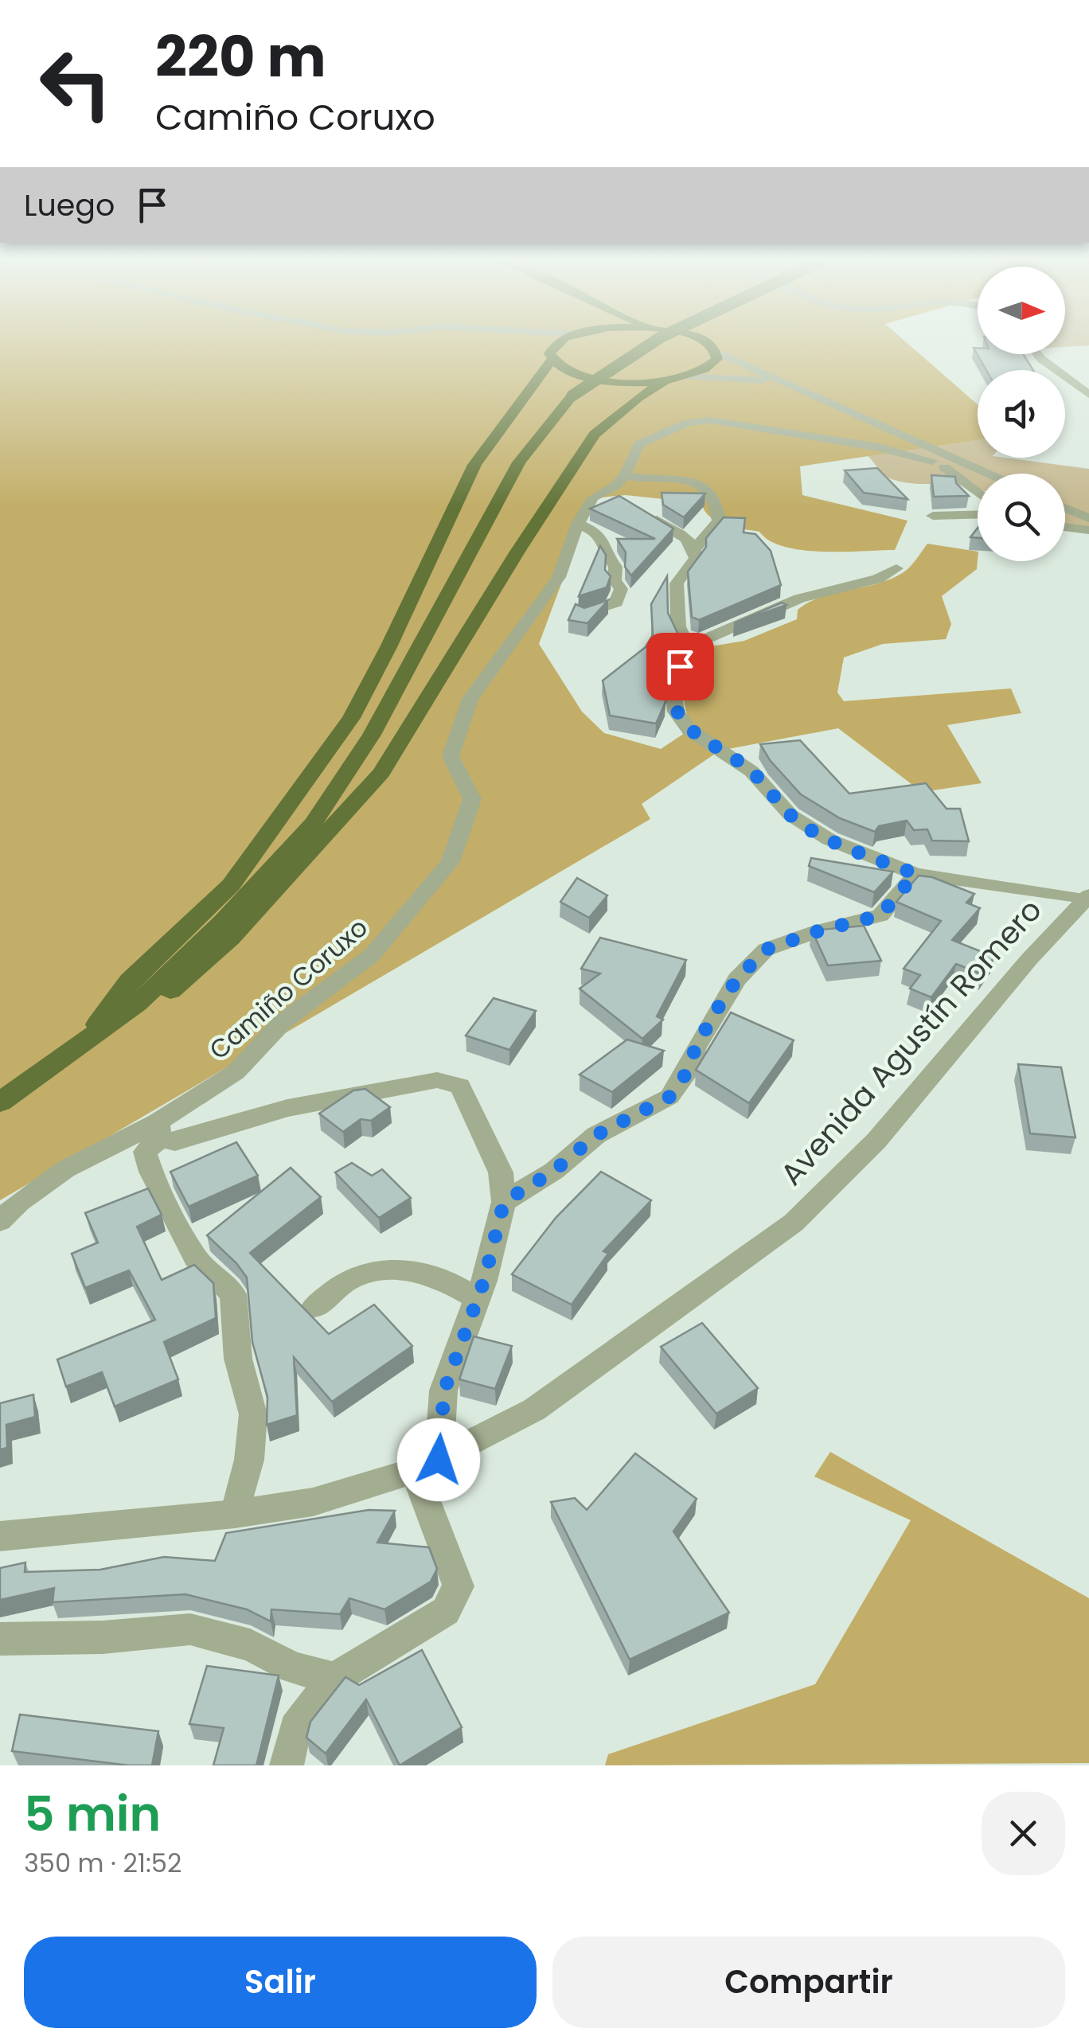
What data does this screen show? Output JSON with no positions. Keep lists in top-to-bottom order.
{
  "streets": {
    "street": ["Camiño Coruxo", "Avenida Agustín Romero"]
  },
  "north": "right",
  "page": {
    "turn": ["220 m", "Camiño Coruxo"],
    "then": "Luego",
    "heading": ["5 min", "350 m · 21:52"],
    "buttons": ["Salir", "Compartir"]
  }
}
